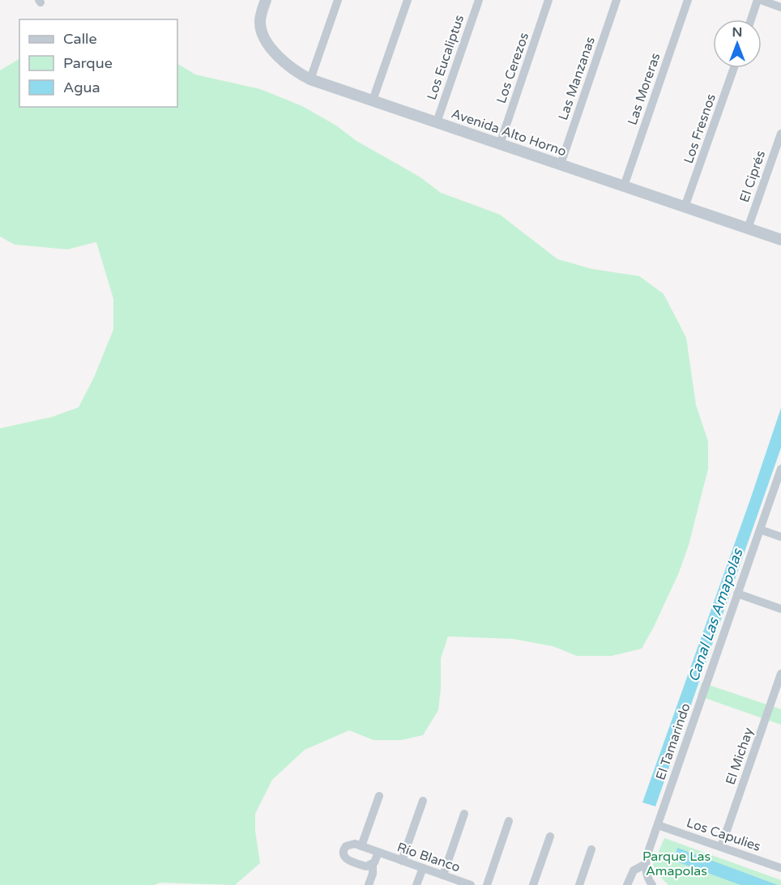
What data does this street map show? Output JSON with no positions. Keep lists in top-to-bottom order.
{
  "streets": {
    "street": [
      "Los Eucaliptus",
      "Los Cerezos",
      "Las Manzanas",
      "Las Moreras",
      "Los Fresnos",
      "Avenida Alto Horno",
      "El Ciprés",
      "El Tamarindo",
      "El Michay",
      "Los Capulies",
      "Río Blanco"
    ]
  },
  "crossings": [
    ["Los Eucaliptus", "Avenida Alto Horno"],
    ["Los Cerezos", "Avenida Alto Horno"],
    ["Las Manzanas", "Avenida Alto Horno"],
    ["Las Moreras", "Avenida Alto Horno"],
    ["Los Fresnos", "Avenida Alto Horno"],
    ["Avenida Alto Horno", "El Ciprés"],
    ["El Tamarindo", "Los Capulies"],
    ["El Michay", "Los Capulies"]
  ],
  "water": ["Canal Las Amapolas"],
  "parks": ["Parque Las Amapolas"],
  "legend": ["Calle", "Parque", "Agua"],
  "north": "top"
}
